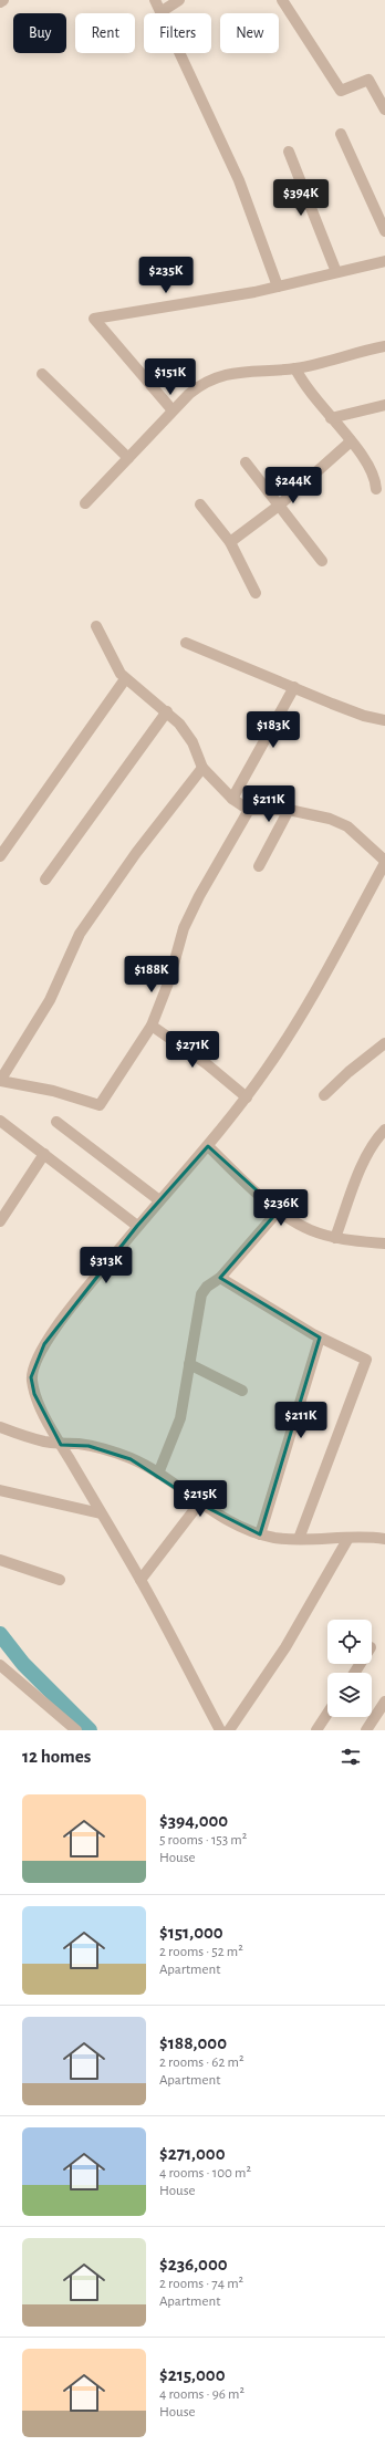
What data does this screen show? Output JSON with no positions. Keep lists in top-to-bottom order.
{
  "page": {
    "chip": [
      "Buy",
      "Rent",
      "Filters",
      "New"
    ],
    "price": [
      "$394K",
      "$235K",
      "$151K",
      "$244K",
      "$183K",
      "$211K",
      "$188K",
      "$271K",
      "$236K",
      "$313K",
      "$211K",
      "$215K"
    ],
    "heading": "12 homes",
    "list": [
      {
        "name": "$394,000",
        "note": "5 rooms · 153 m² · House"
      },
      {
        "name": "$151,000",
        "note": "2 rooms · 52 m² · Apartment"
      },
      {
        "name": "$188,000",
        "note": "2 rooms · 62 m² · Apartment"
      },
      {
        "name": "$271,000",
        "note": "4 rooms · 100 m² · House"
      },
      {
        "name": "$236,000",
        "note": "2 rooms · 74 m² · Apartment"
      },
      {
        "name": "$215,000",
        "note": "4 rooms · 96 m² · House"
      }
    ]
  }
}
